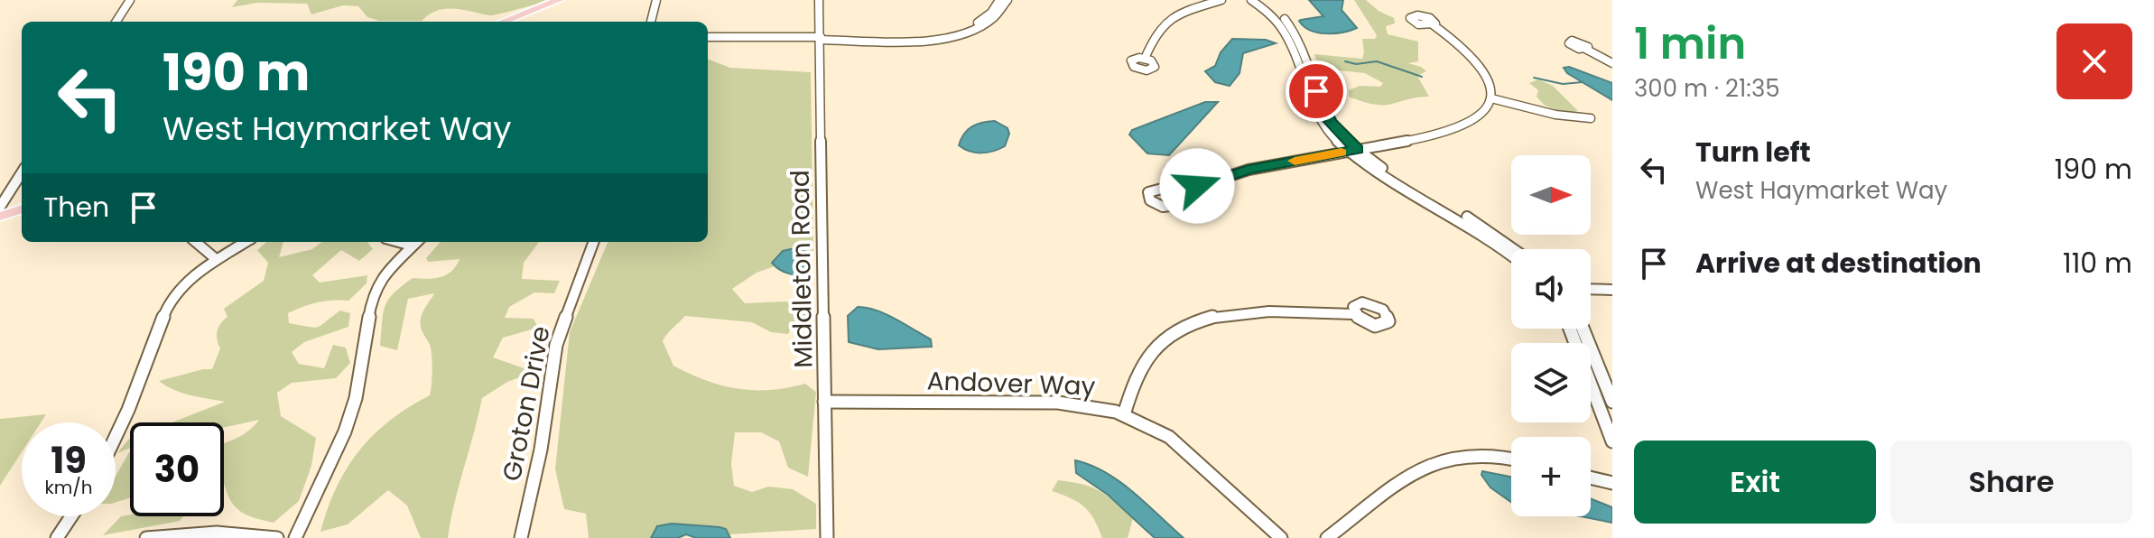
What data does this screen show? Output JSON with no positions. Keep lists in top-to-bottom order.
{
  "streets": {
    "street": ["Middleton Road", "Andover Way", "Groton Drive"]
  },
  "crossings": [
    ["Middleton Road", "Andover Way"]
  ],
  "north": "right",
  "page": {
    "heading": ["1 min", "300 m · 21:35"],
    "turn": ["190 m", "West Haymarket Way"],
    "list": [
      {
        "name": "Turn left",
        "note": "West Haymarket Way",
        "value": "190 m"
      },
      {
        "name": "Arrive at destination",
        "value": "110 m"
      }
    ],
    "map_buttons": "+",
    "then": "Then",
    "speed": "19 km/h",
    "limit": "30",
    "buttons": ["Exit", "Share"]
  }
}
